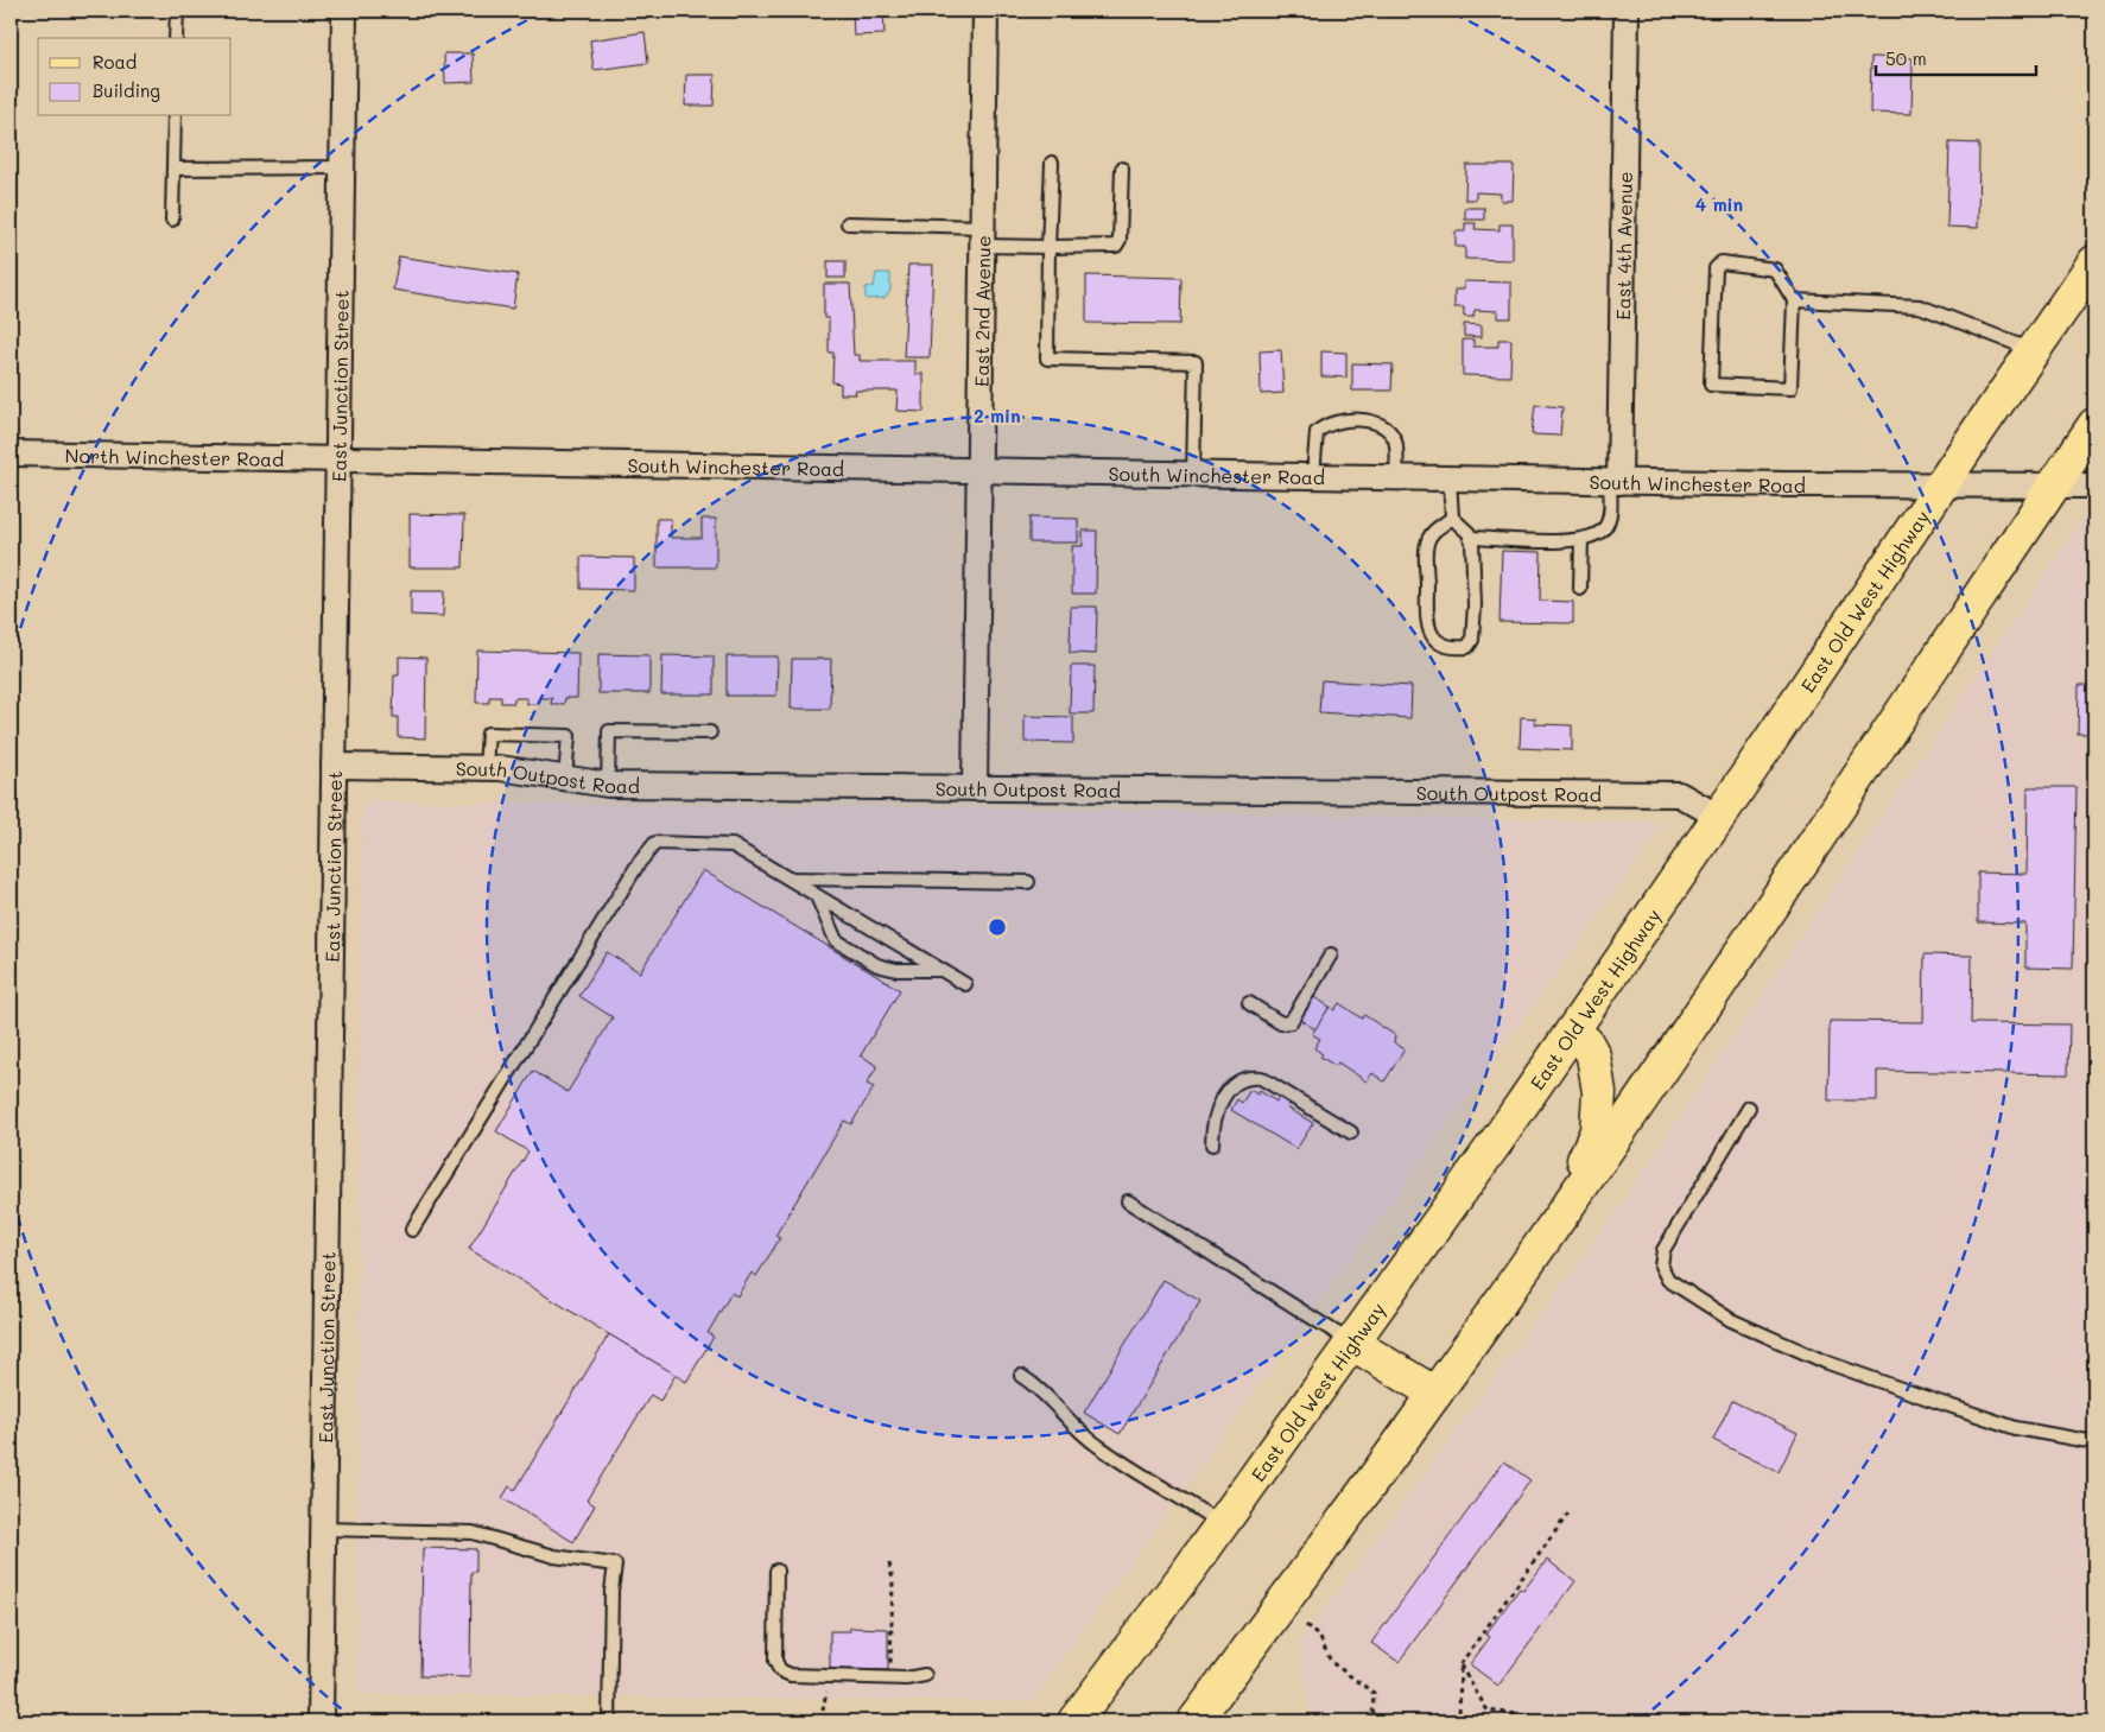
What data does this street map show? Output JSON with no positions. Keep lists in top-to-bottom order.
{
  "streets": {
    "main road": ["East Old West Highway"],
    "street": [
      "East 4th Avenue",
      "East 2nd Avenue",
      "East Junction Street",
      "North Winchester Road",
      "South Winchester Road",
      "South Outpost Road"
    ]
  },
  "crossings": [
    ["East 4th Avenue", "South Winchester Road"],
    ["East 2nd Avenue", "South Winchester Road"],
    ["East 2nd Avenue", "South Outpost Road"],
    ["East Junction Street", "North Winchester Road"],
    ["East Junction Street", "South Winchester Road"],
    ["East Junction Street", "South Outpost Road"],
    ["North Winchester Road", "South Winchester Road"],
    ["South Winchester Road", "East Old West Highway"],
    ["East Old West Highway", "South Outpost Road"]
  ],
  "legend": ["Road", "Building"],
  "scale_bar": "50 m",
  "rings": ["4 min", "2 min"]
}
